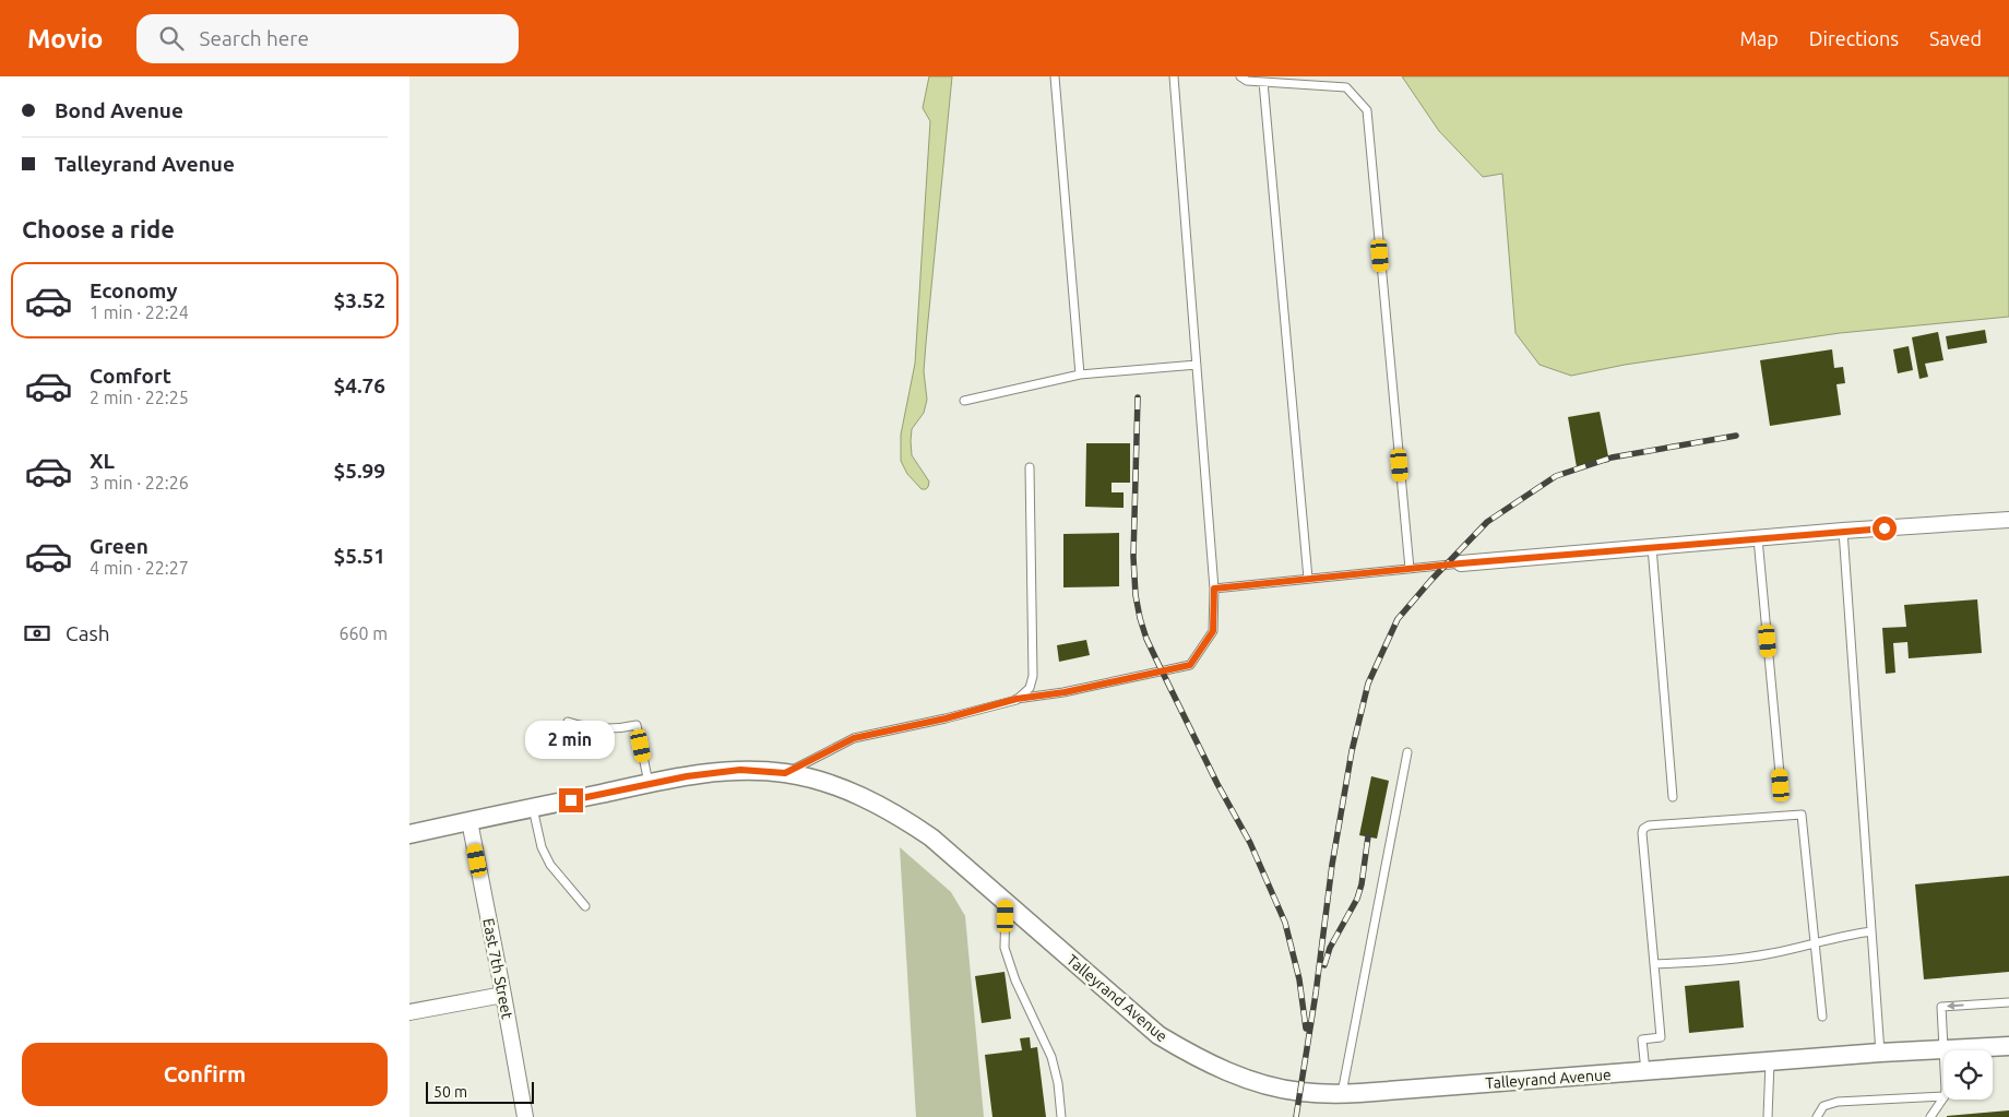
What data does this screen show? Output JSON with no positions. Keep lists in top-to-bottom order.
{
  "streets": {
    "street": ["East 7th Street", "Talleyrand Avenue"]
  },
  "crossings": [
    ["East 7th Street", "Talleyrand Avenue"]
  ],
  "scale_bar": "50 m",
  "page": {
    "header": "Movio",
    "search": "Search here",
    "nav": ["Map", "Directions", "Saved"],
    "banner": ["Bond Avenue", "Talleyrand Avenue"],
    "heading": "Choose a ride",
    "list": [
      {
        "name": "Economy",
        "note": "1 min · 22:24",
        "value": "$3.52"
      },
      {
        "name": "Comfort",
        "note": "2 min · 22:25",
        "value": "$4.76"
      },
      {
        "name": "XL",
        "note": "3 min · 22:26",
        "value": "$5.99"
      },
      {
        "name": "Green",
        "note": "4 min · 22:27",
        "value": "$5.51"
      }
    ],
    "pay": ["Cash", "660 m"],
    "bubble": "2 min",
    "buttons": "Confirm",
    "scale": "50 m"
  }
}
